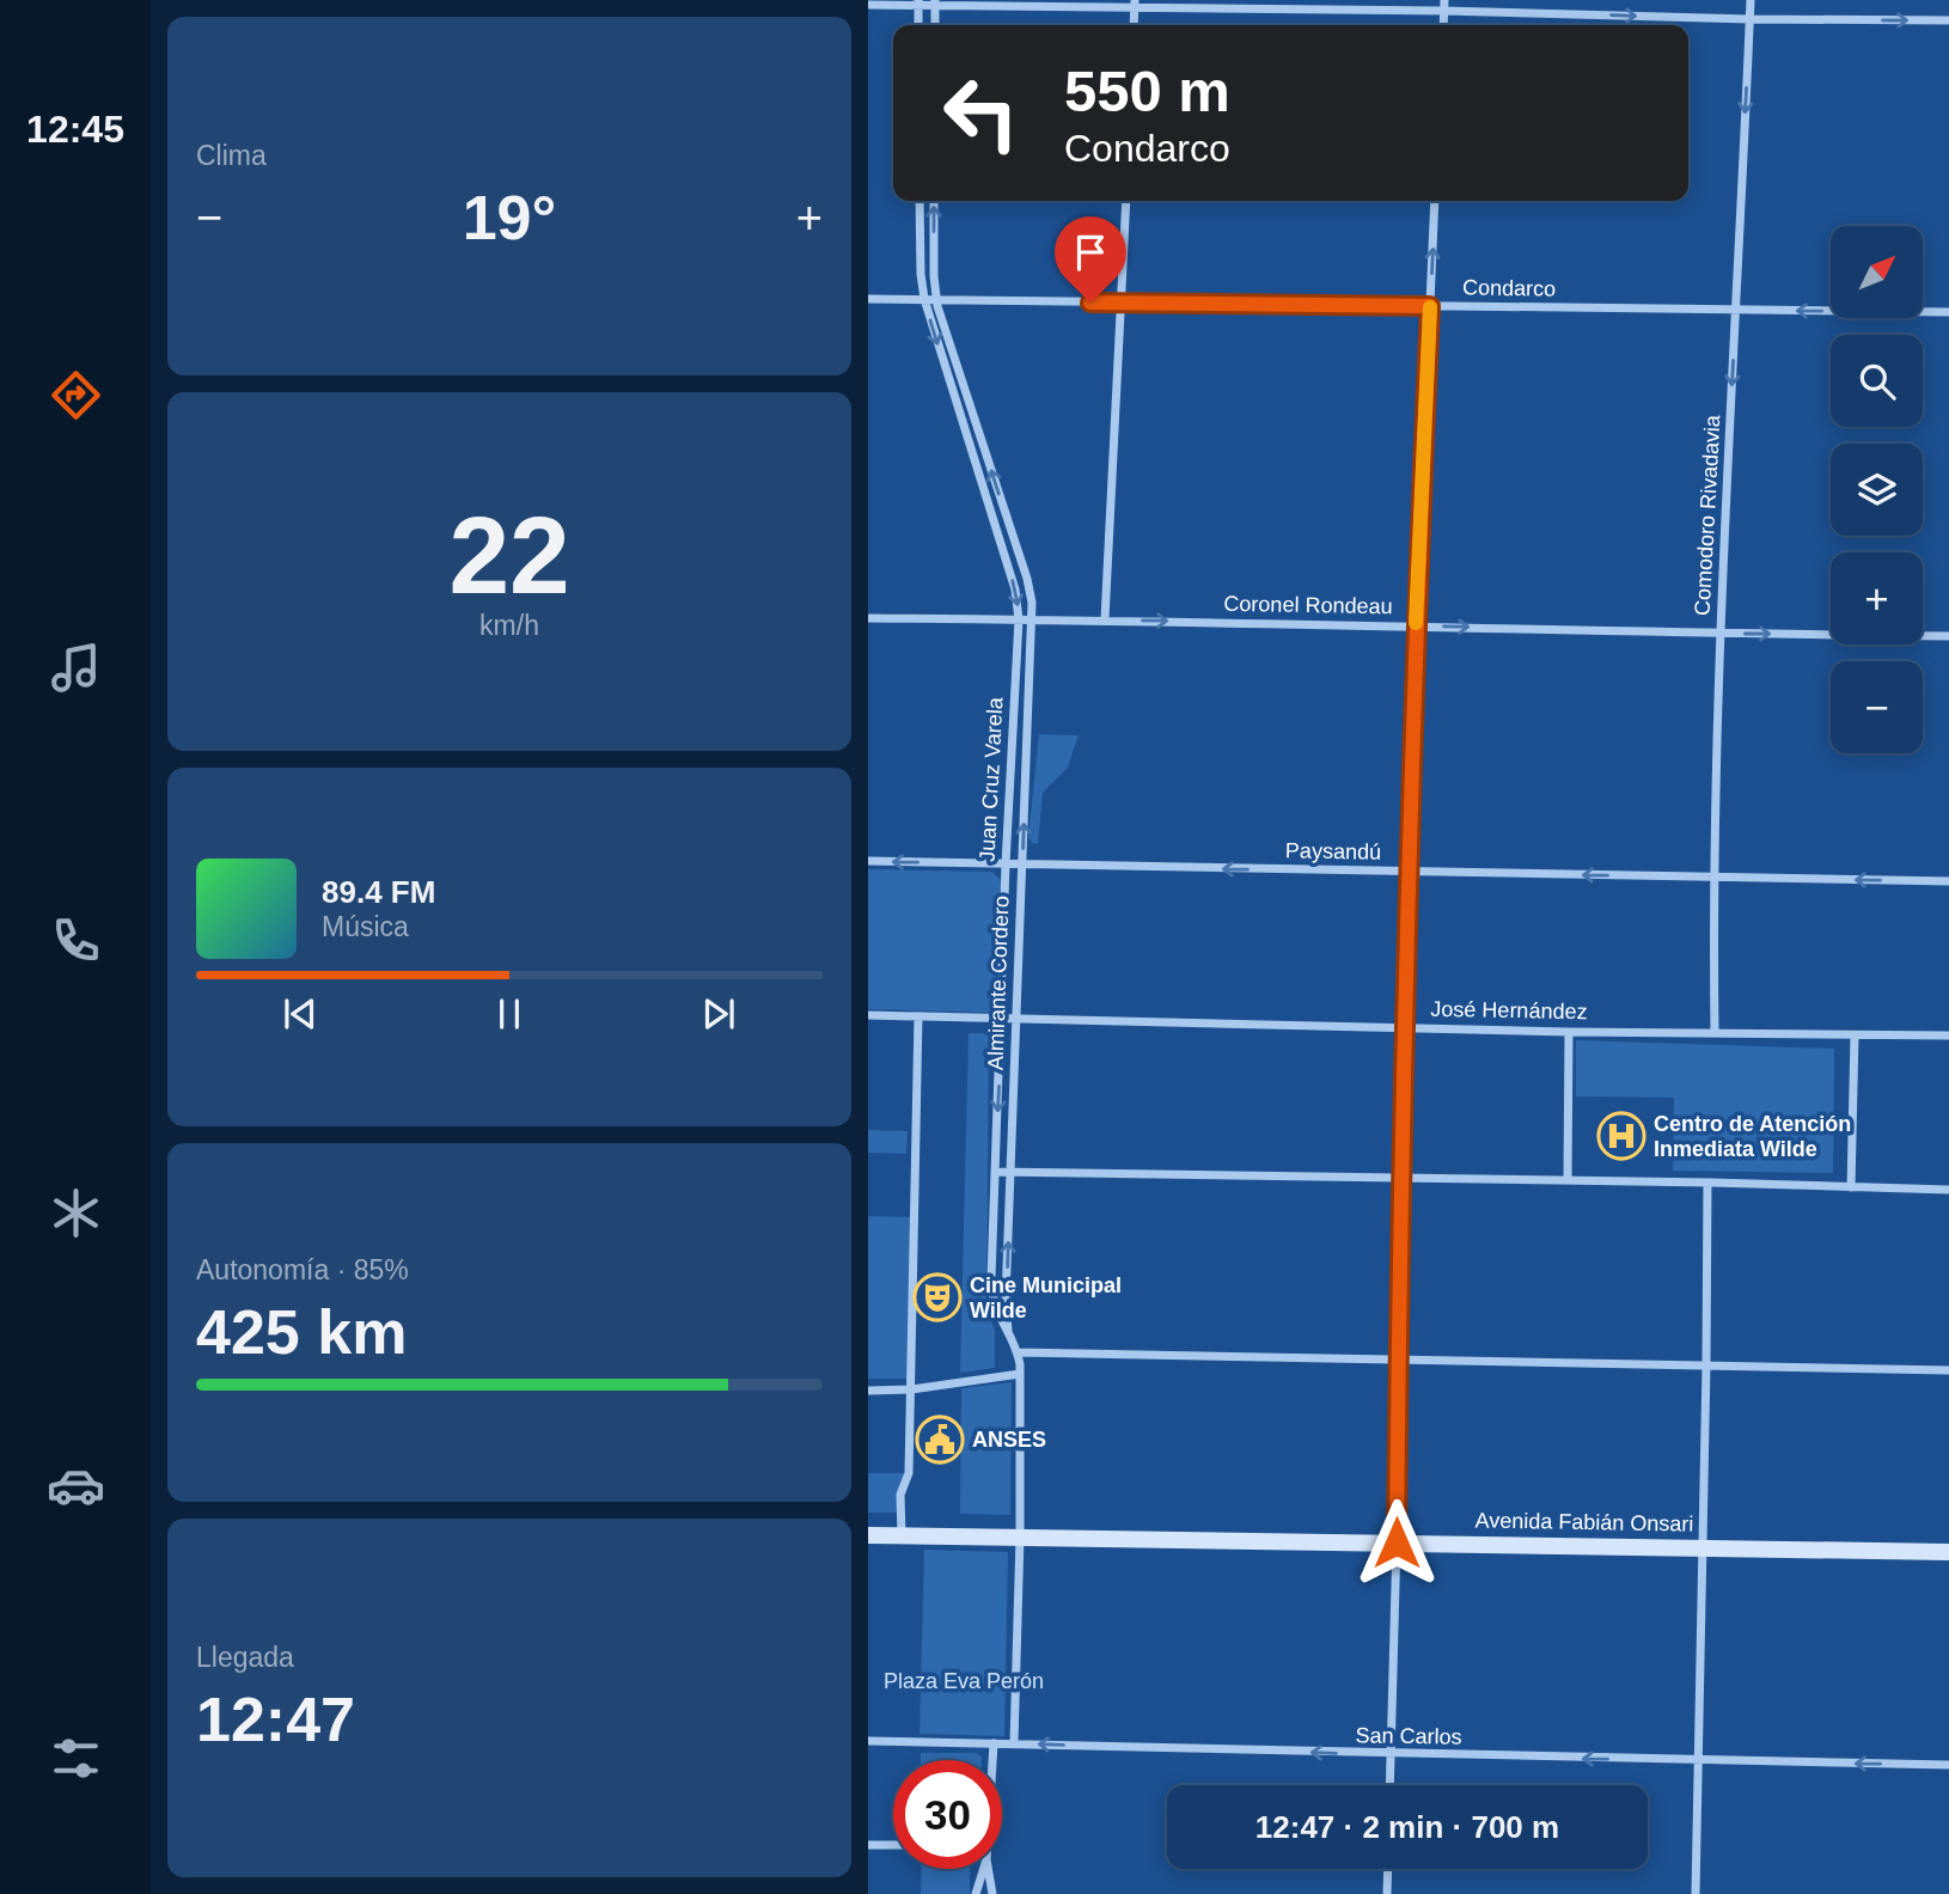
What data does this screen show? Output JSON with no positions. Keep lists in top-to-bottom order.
{
  "streets": {
    "street": [
      "Condarco",
      "Comodoro Rivadavia",
      "Coronel Rondeau",
      "Juan Cruz Varela",
      "Paysandú",
      "Almirante Cordero",
      "José Hernández",
      "Avenida Fabián Onsari",
      "San Carlos"
    ]
  },
  "crossings": [
    ["Condarco", "Comodoro Rivadavia"],
    ["Condarco", "Juan Cruz Varela"],
    ["Condarco", "Almirante Cordero"],
    ["Comodoro Rivadavia", "Coronel Rondeau"],
    ["Comodoro Rivadavia", "Paysandú"],
    ["Comodoro Rivadavia", "José Hernández"],
    ["Coronel Rondeau", "Juan Cruz Varela"],
    ["Coronel Rondeau", "Almirante Cordero"],
    ["Juan Cruz Varela", "Paysandú"],
    ["Juan Cruz Varela", "Almirante Cordero"],
    ["Juan Cruz Varela", "José Hernández"],
    ["Paysandú", "Almirante Cordero"],
    ["Almirante Cordero", "José Hernández"]
  ],
  "one_way": [
    "Comodoro Rivadavia",
    "Coronel Rondeau",
    "Juan Cruz Varela",
    "Paysandú",
    "Almirante Cordero",
    "San Carlos"
  ],
  "parks": ["Plaza Eva Perón"],
  "places": {
    "hospital": ["Centro de Atención Inmediata Wilde"],
    "theatre": ["Cine Municipal Wilde"],
    "public building": ["ANSES"]
  },
  "north": "top right",
  "page": {
    "tabs": "12:45",
    "tile": [
      "Clima",
      ["22", "km/h"],
      ["Autonomía · 85%", "425 km"],
      ["Llegada", "12:47"]
    ],
    "turn": ["550 m", "Condarco"],
    "heat": ["−", "19°", "+"],
    "map_buttons": ["+", "−"],
    "song": ["89.4 FM", "Música"],
    "limit": "30",
    "trip": "12:47 · 2 min · 700 m"
  }
}
